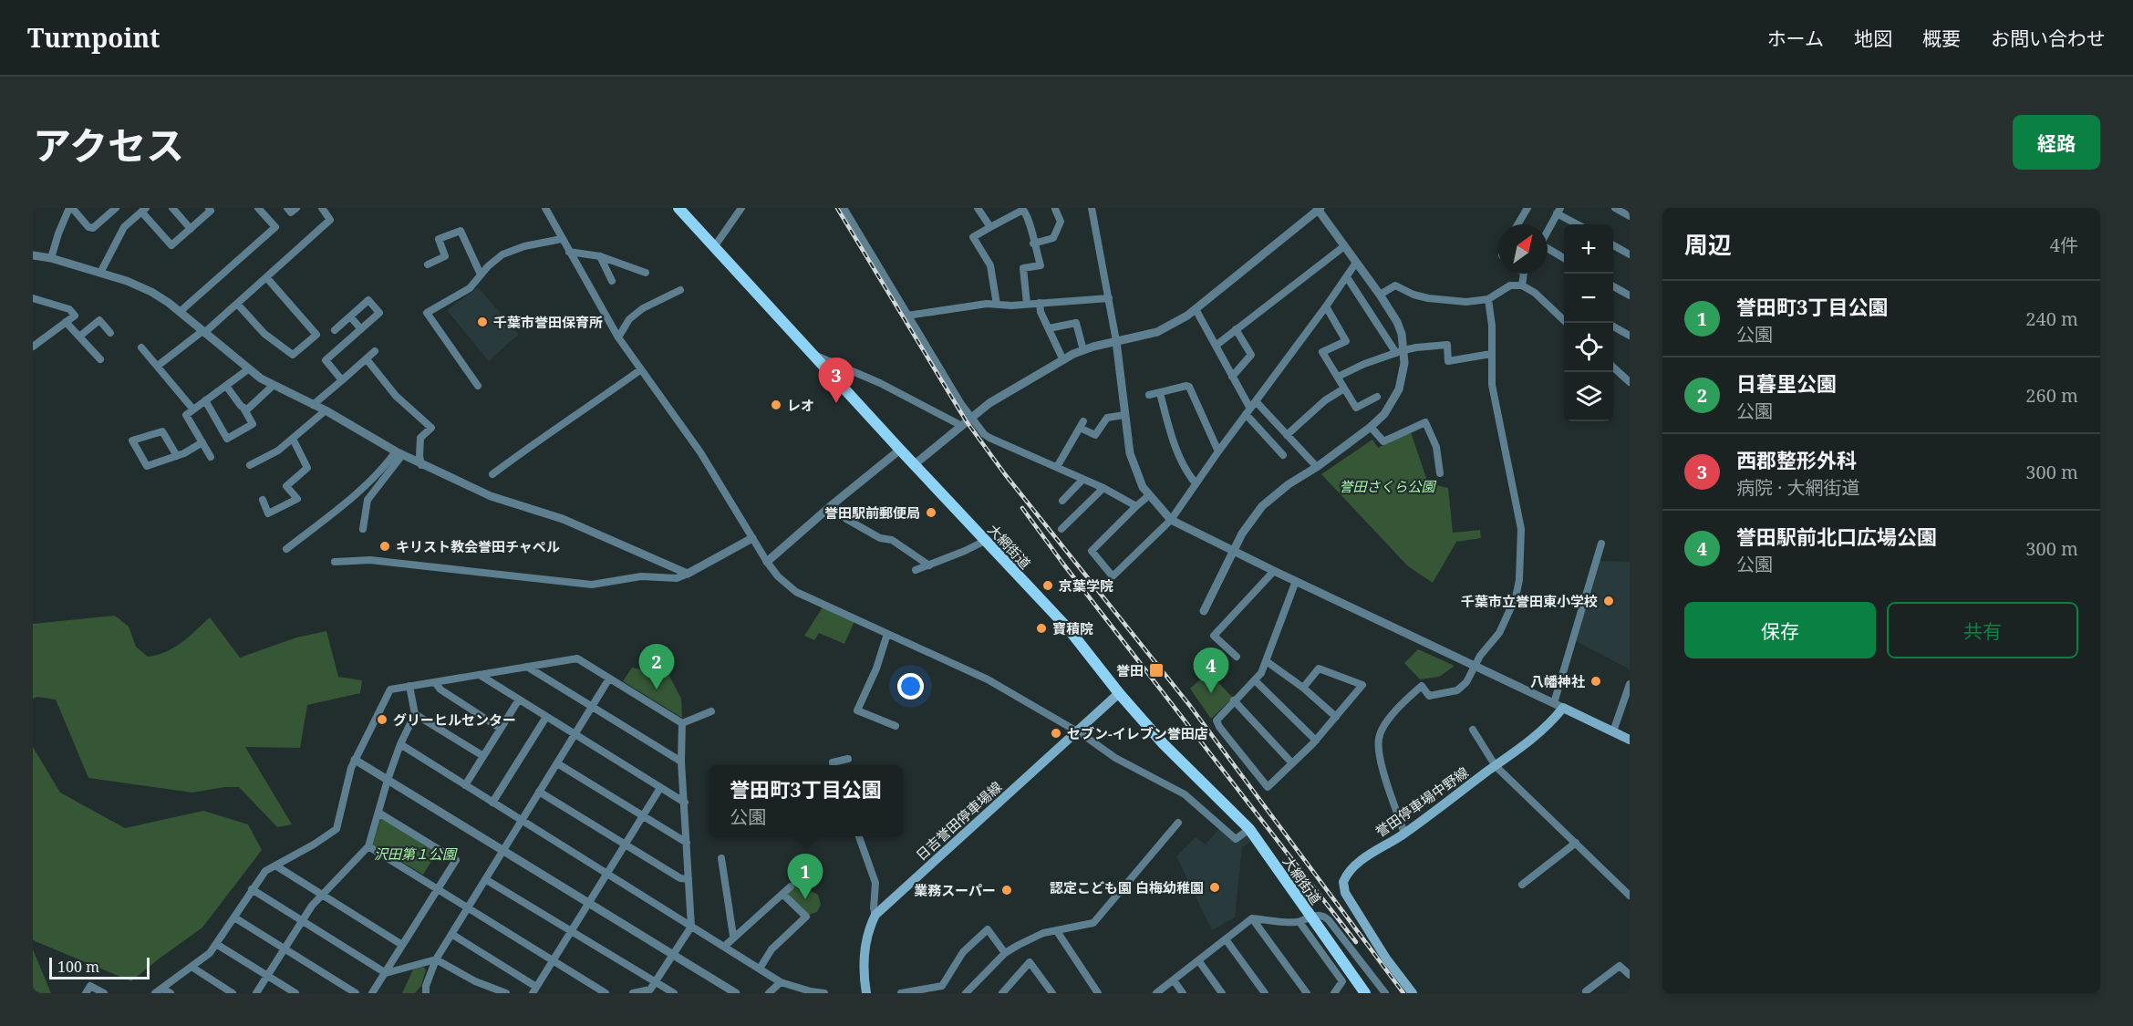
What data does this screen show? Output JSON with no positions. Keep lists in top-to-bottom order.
{
  "streets": {
    "main road": ["大網街道", "誉田停車場中野線", "日吉誉田停車場線"]
  },
  "crossings": [
    ["大網街道", "日吉誉田停車場線"]
  ],
  "parks": ["誉田さくら公園", "沢田第１公園"],
  "places": {
    "other": [
      "千葉市誉田保育所",
      "レオ",
      "誉田駅前郵便局",
      "キリスト教会誉田チャペル",
      "京葉学院",
      "千葉市立誉田東小学校",
      "寶積院",
      "八幡神社",
      "グリーヒルセンター",
      "セブン-イレブン誉田店",
      "認定こども園 白梅幼稚園",
      "業務スーパー"
    ],
    "transit": ["誉田"]
  },
  "scale_bar": "100 m",
  "north": "top right",
  "page": {
    "header": "Turnpoint",
    "nav": [
      "ホーム",
      "地図",
      "概要",
      "お問い合わせ"
    ],
    "title": "アクセス",
    "buttons": [
      "経路",
      ["保存", "共有"]
    ],
    "heading": ["周辺", "4件"],
    "map_buttons": ["+", "−"],
    "list": [
      {
        "mark": "1",
        "name": "誉田町3丁目公園",
        "note": "公園",
        "value": "240 m"
      },
      {
        "mark": "2",
        "name": "日暮里公園",
        "note": "公園",
        "value": "260 m"
      },
      {
        "mark": "3",
        "name": "西郡整形外科",
        "note": "病院 · 大網街道",
        "value": "300 m"
      },
      {
        "mark": "4",
        "name": "誉田駅前北口広場公園",
        "note": "公園",
        "value": "300 m"
      }
    ],
    "pins": [
      "3",
      "2",
      "4",
      "1"
    ],
    "popup": ["誉田町3丁目公園", "公園"],
    "scale": "100 m"
  }
}
